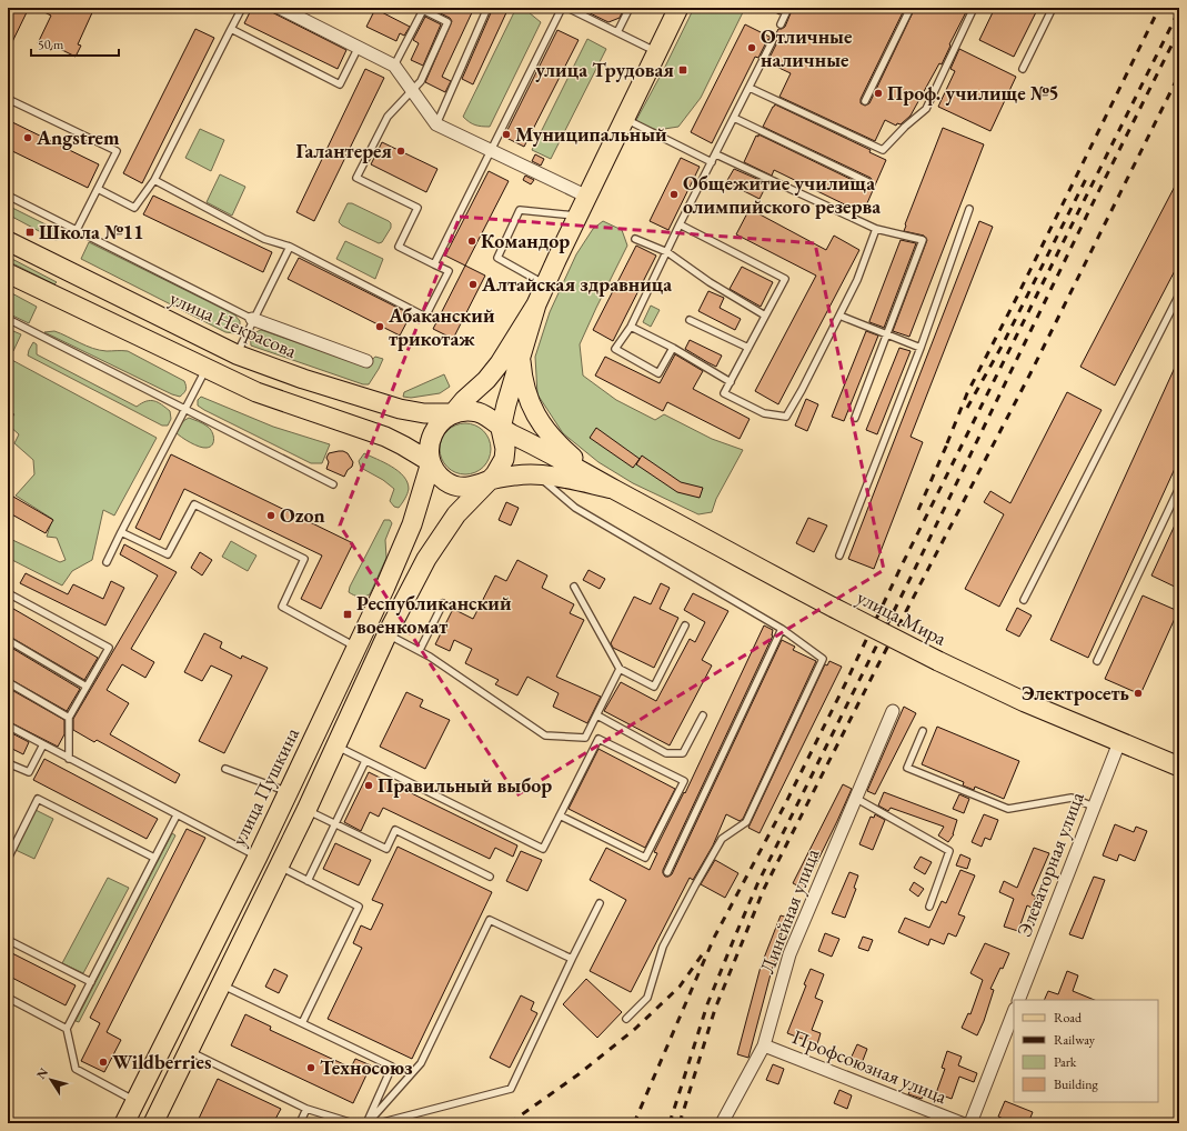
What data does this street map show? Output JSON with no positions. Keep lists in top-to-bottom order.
{
  "streets": {
    "main road": ["улица Некрасова", "улица Мира", "улица Пушкина"],
    "street": ["Элеваторная улица", "Линейная улица", "Профсоюзная улица"]
  },
  "crossings": [
    ["улица Некрасова", "улица Пушкина"],
    ["улица Мира", "Элеваторная улица"],
    ["Линейная улица", "Профсоюзная улица"]
  ],
  "places": {
    "other": [
      "Отличные наличные",
      "Проф. училище №5",
      "Муниципальный",
      "Angstrem",
      "Галантерея",
      "Общежитие училища олимпийского резерва",
      "Командор",
      "Алтайская здравница",
      "Абаканский трикотаж",
      "Ozon",
      "Электросеть",
      "Правильный выбор",
      "Wildberries",
      "Техносоюз"
    ],
    "transit": ["улица Трудовая", "Школа №11", "Республиканский военкомат"]
  },
  "legend": [
    "Road",
    "Railway",
    "Park",
    "Building"
  ],
  "scale_bar": "50 m",
  "north": "top left"
}
